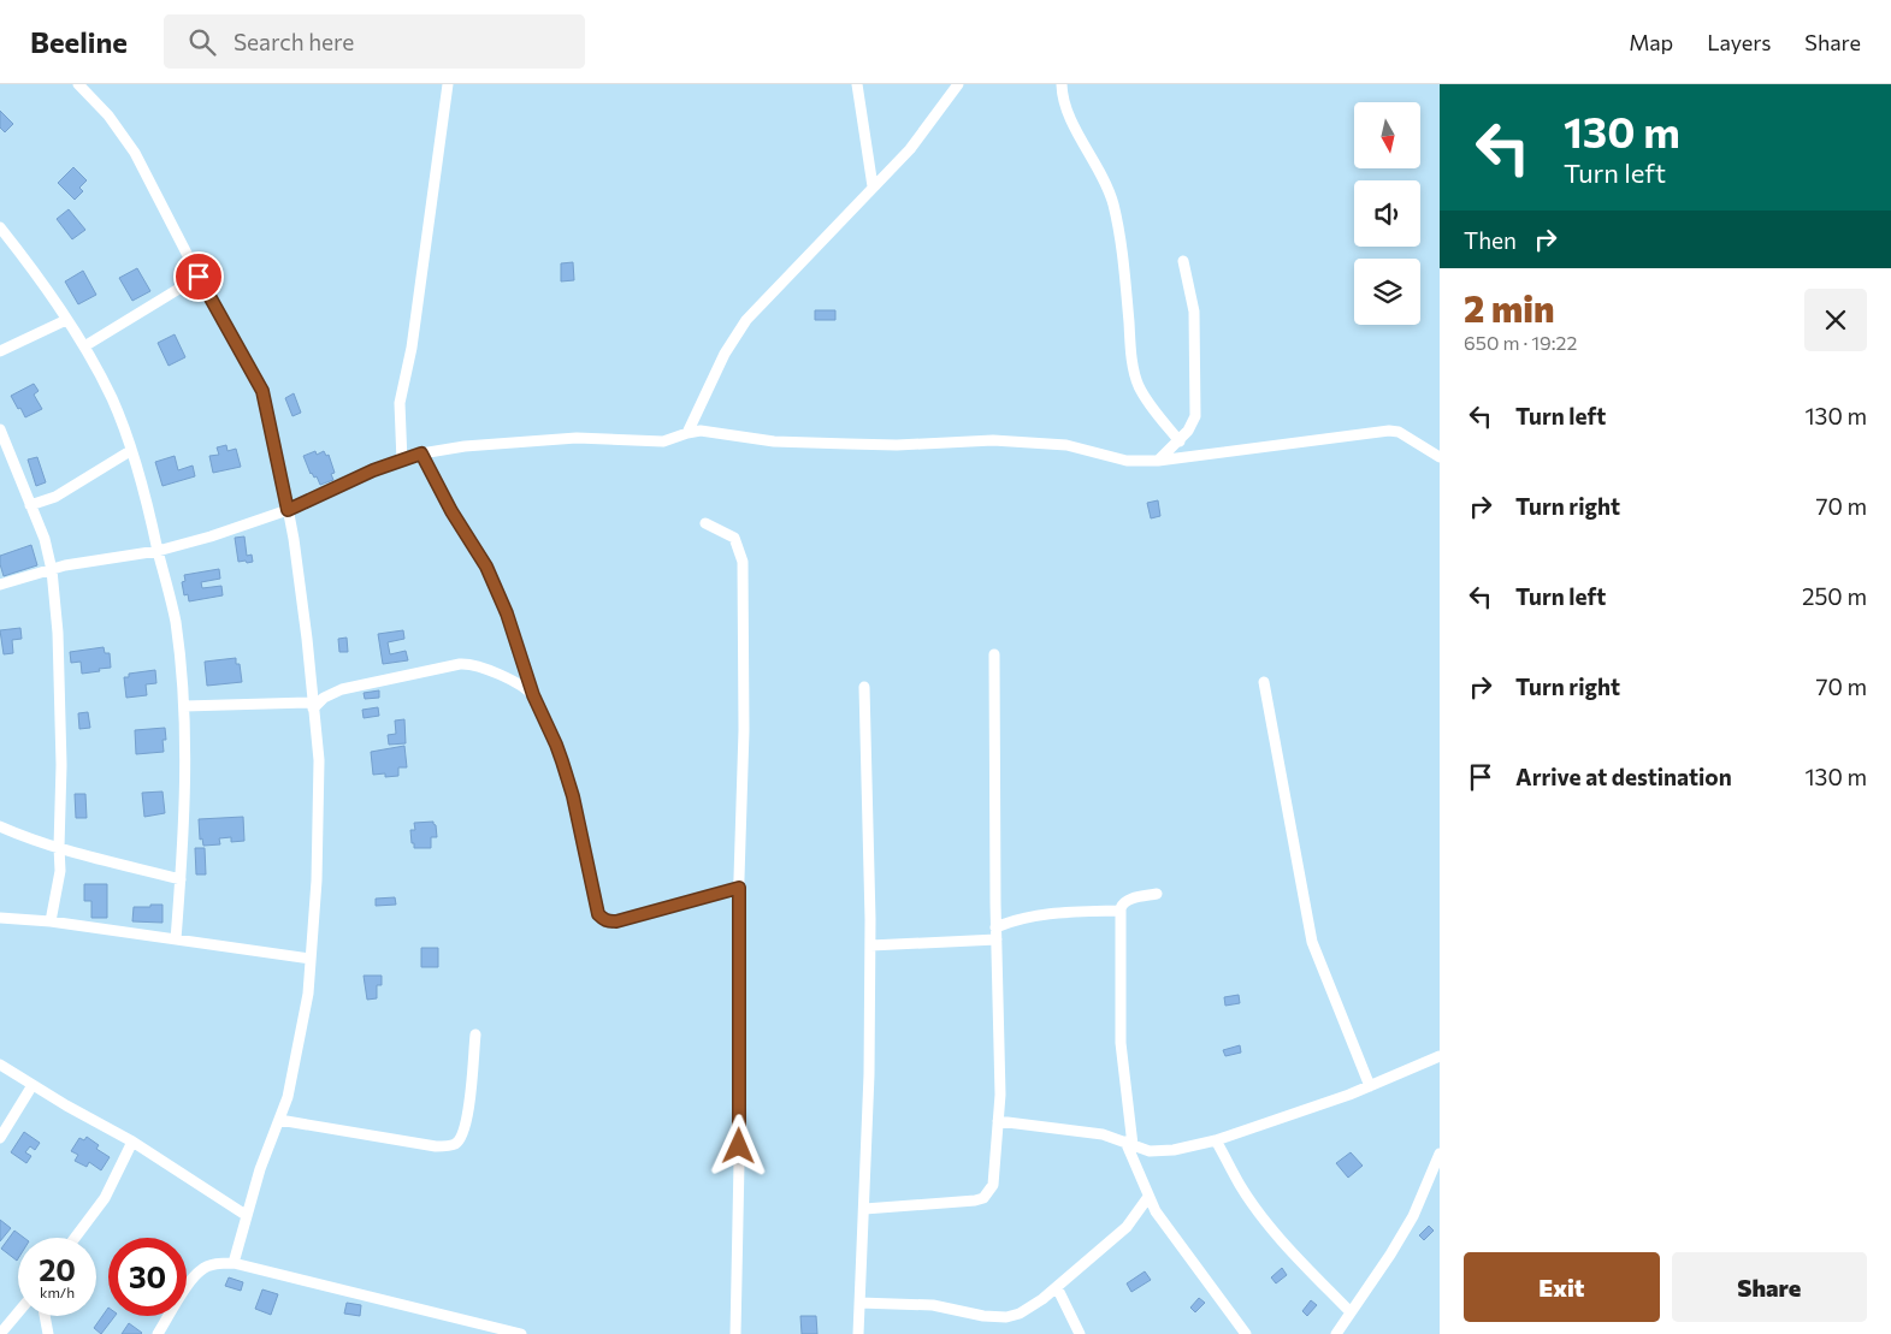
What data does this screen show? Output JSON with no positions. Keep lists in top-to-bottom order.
{
  "north": "bottom",
  "page": {
    "header": "Beeline",
    "search": "Search here",
    "nav": ["Map", "Layers", "Share"],
    "turn": ["130 m", "Turn left"],
    "then": "Then",
    "heading": ["2 min", "650 m · 19:22"],
    "list": [
      {
        "name": "Turn left",
        "value": "130 m"
      },
      {
        "name": "Turn right",
        "value": "70 m"
      },
      {
        "name": "Turn left",
        "value": "250 m"
      },
      {
        "name": "Turn right",
        "value": "70 m"
      },
      {
        "name": "Arrive at destination",
        "value": "130 m"
      }
    ],
    "speed": "20 km/h",
    "limit": "30",
    "buttons": ["Exit", "Share"]
  }
}
